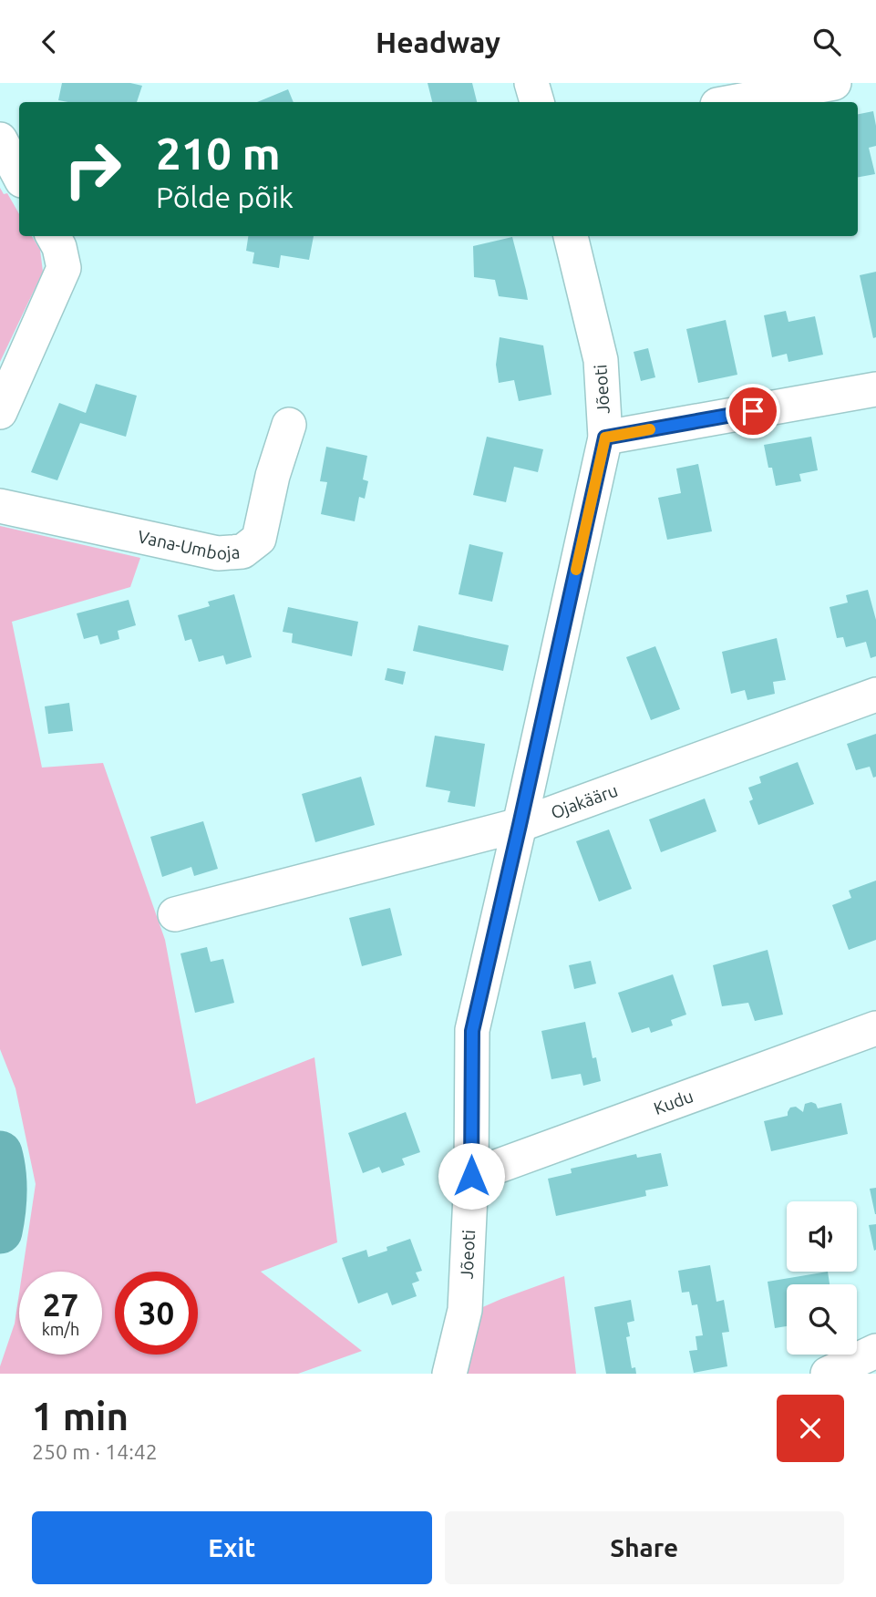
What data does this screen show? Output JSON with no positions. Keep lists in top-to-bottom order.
{
  "streets": {
    "street": [
      "Jõeoti",
      "Vana-Umboja",
      "Ojakääru",
      "Kudu"
    ]
  },
  "crossings": [
    ["Jõeoti", "Ojakääru"],
    ["Jõeoti", "Kudu"]
  ],
  "page": {
    "header": "Headway",
    "turn": ["210 m", "Põlde põik"],
    "speed": "27 km/h",
    "limit": "30",
    "heading": ["1 min", "250 m · 14:42"],
    "buttons": ["Exit", "Share"]
  }
}
